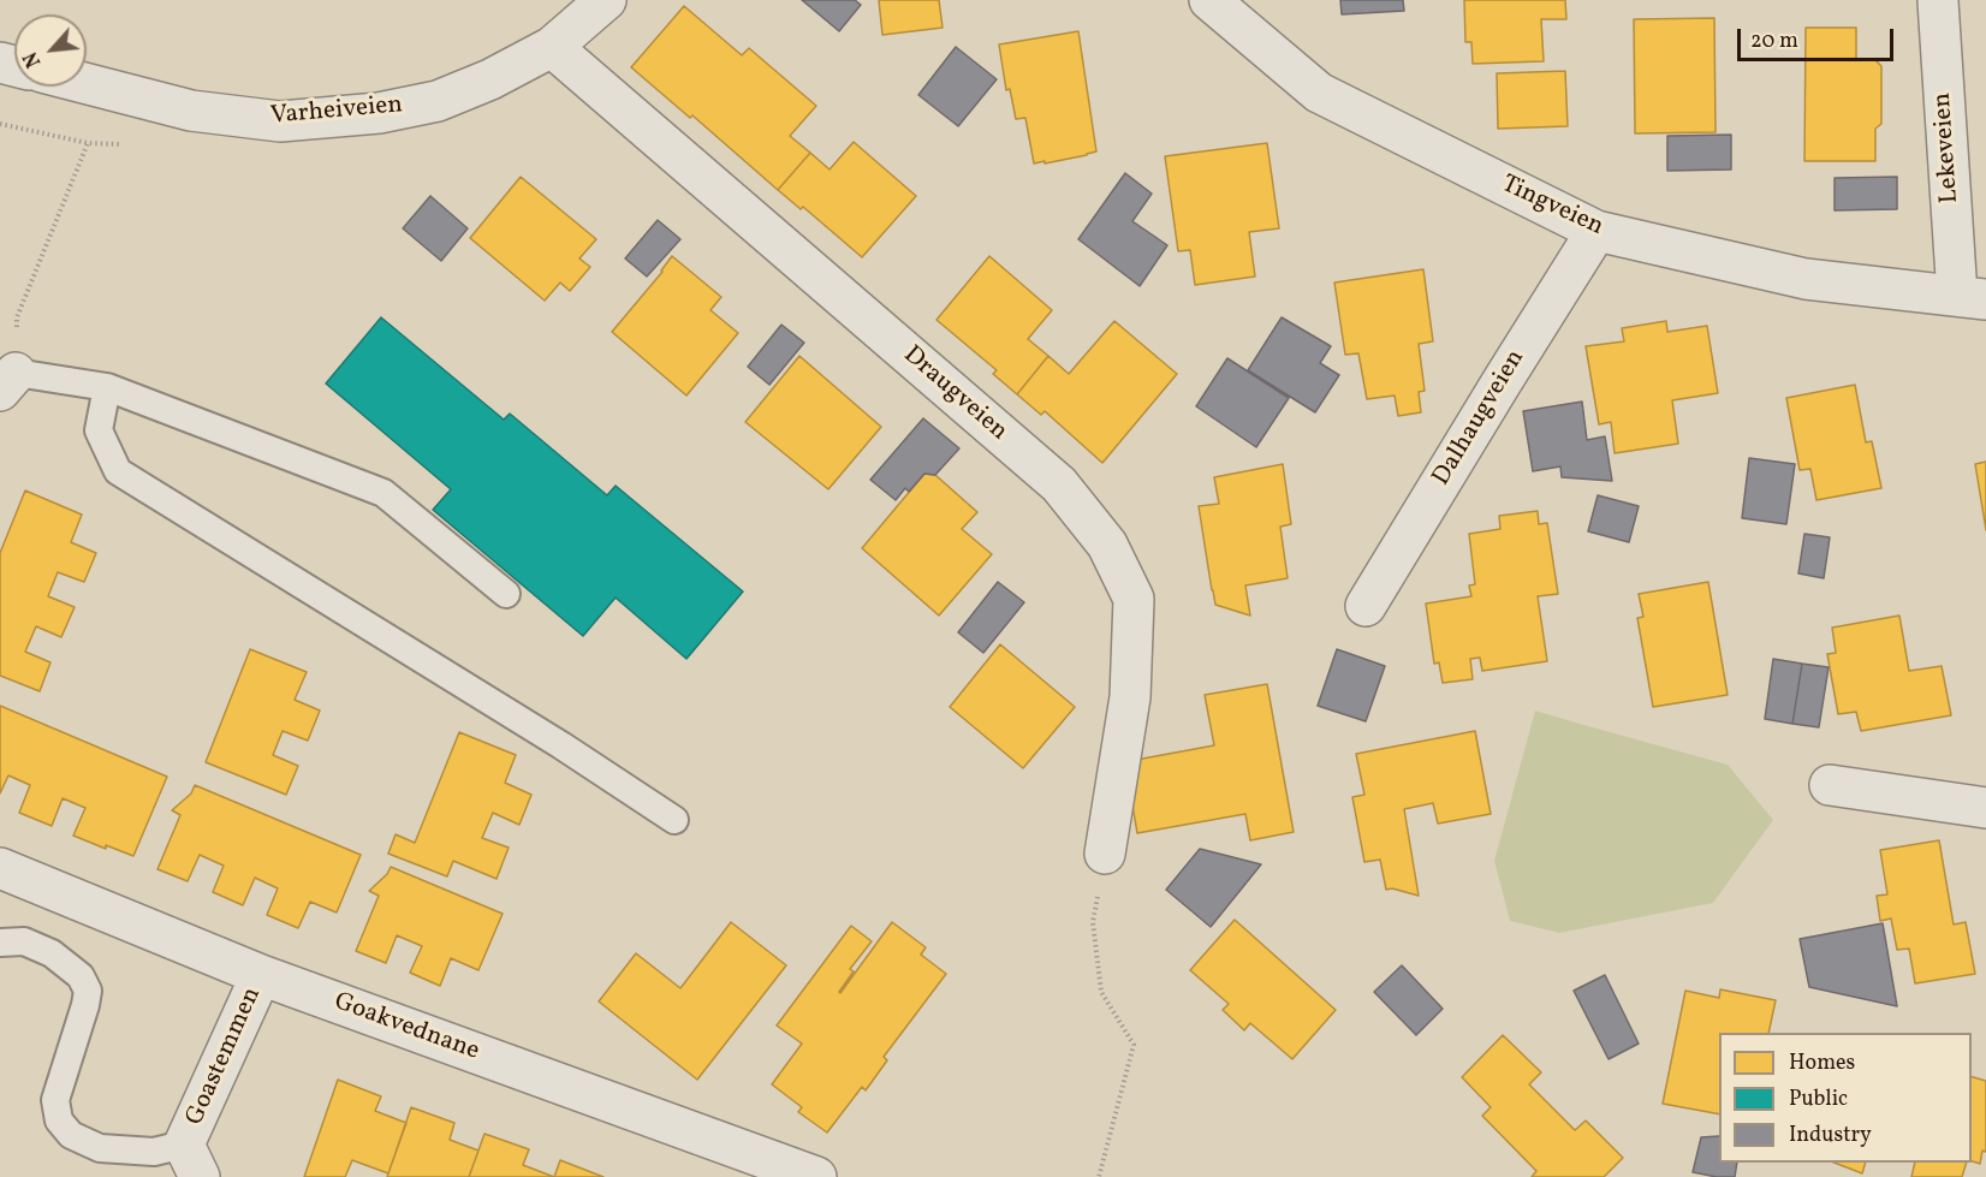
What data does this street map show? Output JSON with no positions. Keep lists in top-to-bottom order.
{
  "streets": {
    "street": [
      "Varheiveien",
      "Lekeveien",
      "Tingveien",
      "Draugveien",
      "Dalhaugveien",
      "Goakvednane",
      "Goastemmen"
    ]
  },
  "crossings": [
    ["Varheiveien", "Draugveien"],
    ["Lekeveien", "Tingveien"],
    ["Tingveien", "Dalhaugveien"],
    ["Goakvednane", "Goastemmen"]
  ],
  "legend": ["Homes", "Public", "Industry"],
  "scale_bar": "20 m",
  "north": "bottom left"
}
